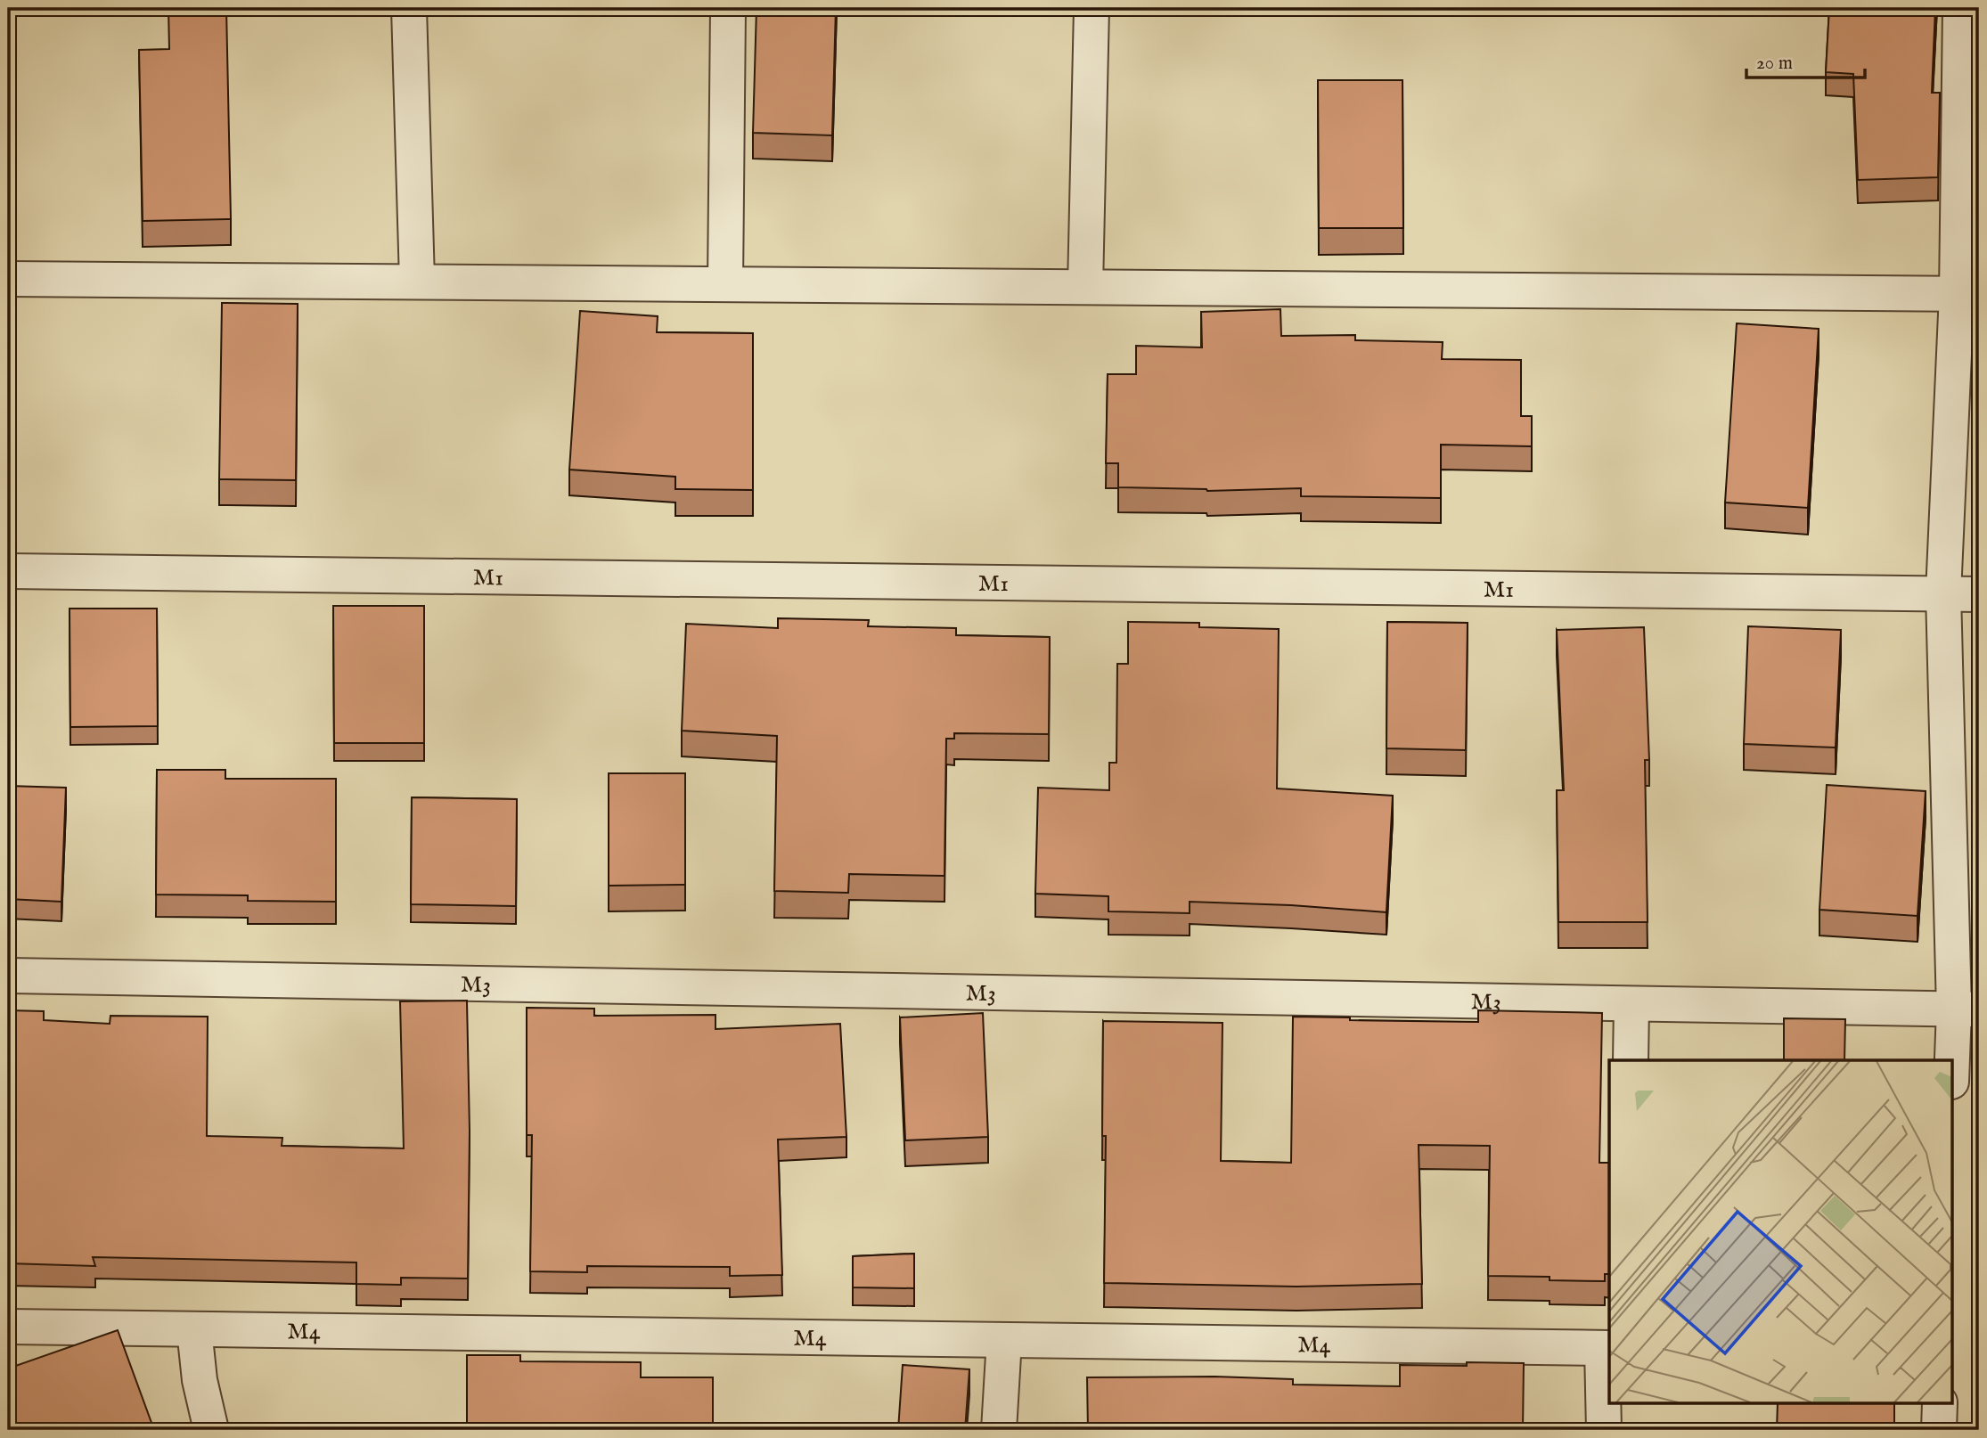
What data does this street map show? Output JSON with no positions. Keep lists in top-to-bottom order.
{
  "streets": {
    "street": ["M1", "M3", "M4"]
  },
  "scale_bar": "20 m"
}
